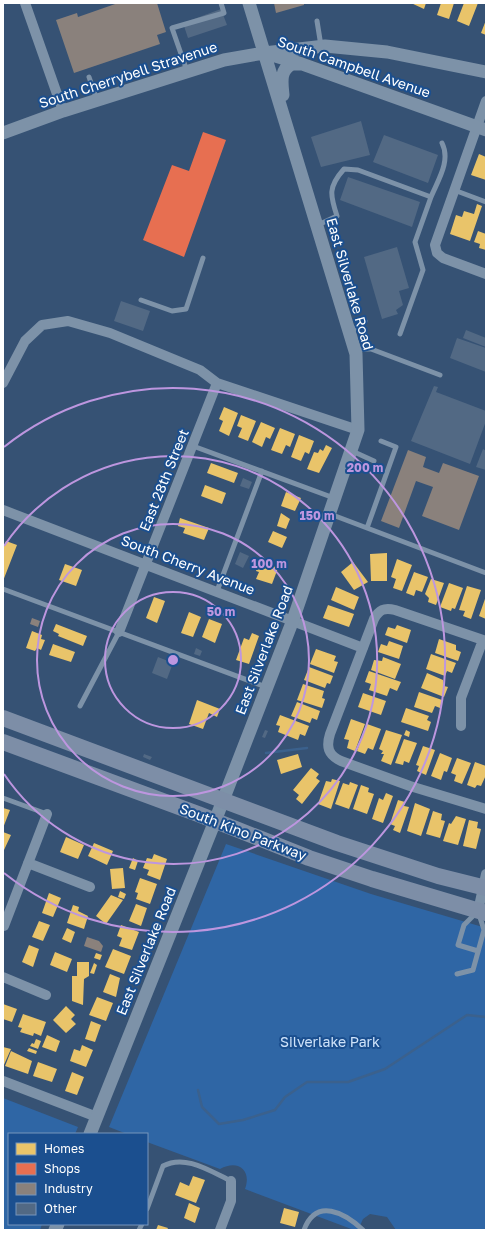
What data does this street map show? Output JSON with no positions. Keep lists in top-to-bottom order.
{
  "streets": {
    "main road": ["South Kino Parkway"],
    "street": [
      "South Campbell Avenue",
      "South Cherrybell Stravenue",
      "East Silverlake Road",
      "East 28th Street",
      "South Cherry Avenue"
    ]
  },
  "crossings": [
    ["South Campbell Avenue", "South Cherrybell Stravenue"],
    ["South Campbell Avenue", "East Silverlake Road"],
    ["South Cherrybell Stravenue", "East Silverlake Road"],
    ["East Silverlake Road", "South Cherry Avenue"],
    ["East Silverlake Road", "South Kino Parkway"],
    ["East 28th Street", "South Cherry Avenue"]
  ],
  "parks": ["Silverlake Park"],
  "legend": [
    "Homes",
    "Shops",
    "Industry",
    "Other"
  ],
  "rings": [
    "200 m",
    "150 m",
    "100 m",
    "50 m"
  ]
}
